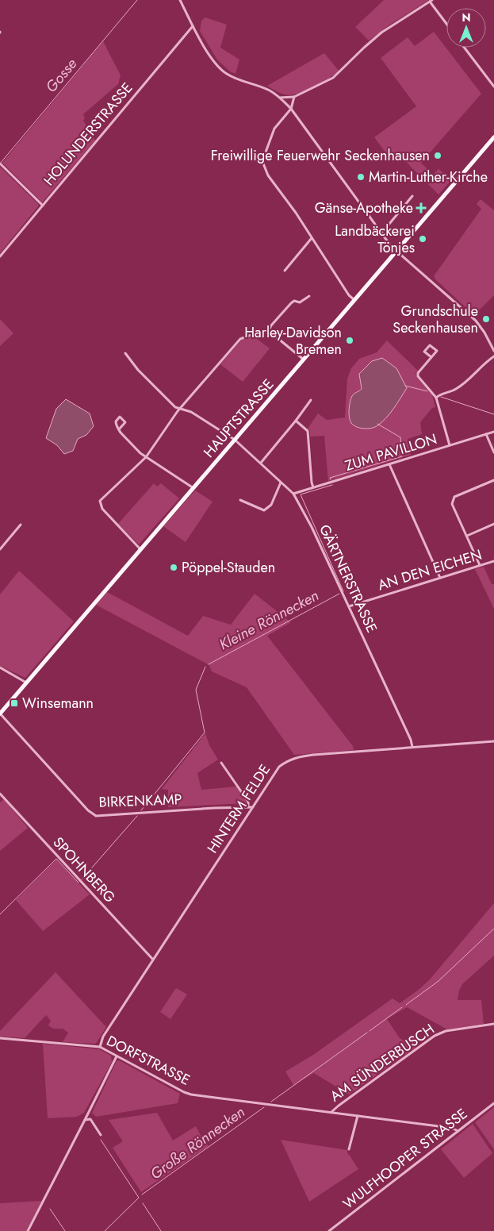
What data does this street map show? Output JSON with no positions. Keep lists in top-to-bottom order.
{
  "streets": {
    "main road": ["HAUPTSTRASSE"],
    "street": [
      "HOLUNDERSTRASSE",
      "ZUM PAVILLON",
      "AN DEN EICHEN",
      "GÄRTNERSTRASSE",
      "BIRKENKAMP",
      "HINTERM FELDE",
      "SPOHNBERG",
      "DORFSTRASSE",
      "AM SÜNDERBUSCH",
      "WULFHOOPER STRASSE"
    ]
  },
  "crossings": [
    ["HAUPTSTRASSE", "GÄRTNERSTRASSE"],
    ["HAUPTSTRASSE", "BIRKENKAMP"],
    ["ZUM PAVILLON", "GÄRTNERSTRASSE"],
    ["AN DEN EICHEN", "GÄRTNERSTRASSE"],
    ["GÄRTNERSTRASSE", "HINTERM FELDE"],
    ["BIRKENKAMP", "HINTERM FELDE"],
    ["HINTERM FELDE", "SPOHNBERG"],
    ["HINTERM FELDE", "DORFSTRASSE"],
    ["DORFSTRASSE", "AM SÜNDERBUSCH"],
    ["DORFSTRASSE", "WULFHOOPER STRASSE"]
  ],
  "water": ["Gosse", "Kleine Rönnecken", "Große Rönnecken"],
  "places": {
    "other": [
      "Freiwillige Feuerwehr Seckenhausen",
      "Martin-Luther-Kirche",
      "Landbäckerei Tönjes",
      "Grundschule Seckenhausen",
      "Harley-Davidson Bremen",
      "Pöppel-Stauden"
    ],
    "health": ["Gänse-Apotheke"],
    "transit": ["Winsemann"]
  },
  "north": "top"
}
